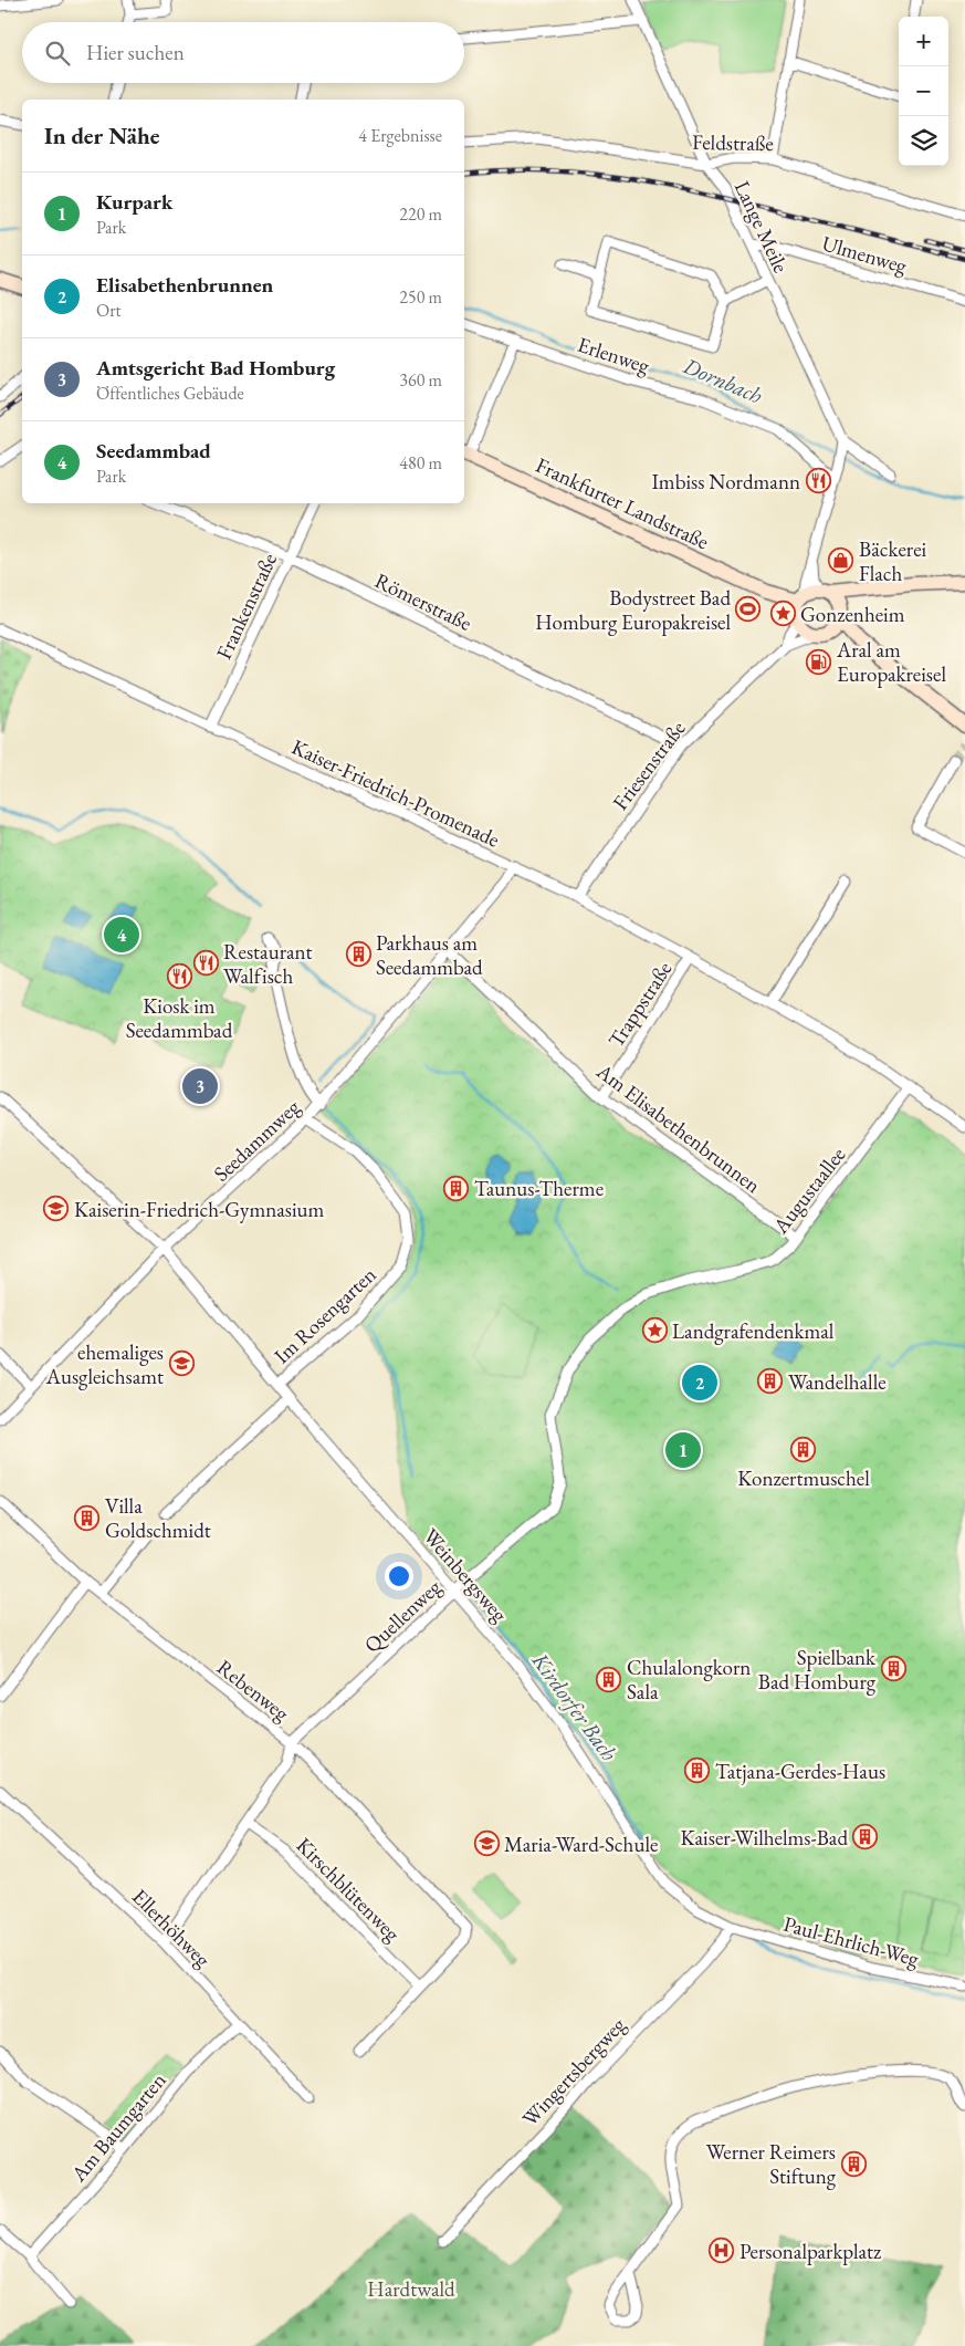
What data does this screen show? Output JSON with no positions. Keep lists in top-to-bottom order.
{
  "streets": {
    "street": [
      "Feldstraße",
      "Lange Meile",
      "Ulmenweg",
      "Erlenweg",
      "Frankfurter Landstraße",
      "Römerstraße",
      "Frankenstraße",
      "Friesenstraße",
      "Kaiser-Friedrich-Promenade",
      "Trappstraße",
      "Am Elisabethenbrunnen",
      "Seedammweg",
      "Augustaallee",
      "Im Rosengarten",
      "Weinbergsweg",
      "Quellenweg",
      "Rebenweg",
      "Kirschblütenweg",
      "Ellerhöhweg",
      "Paul-Ehrlich-Weg",
      "Wingertsbergweg",
      "Am Baumgarten"
    ]
  },
  "crossings": [
    ["Feldstraße", "Lange Meile"],
    ["Lange Meile", "Ulmenweg"],
    ["Frankfurter Landstraße", "Friesenstraße"],
    ["Römerstraße", "Frankenstraße"],
    ["Römerstraße", "Friesenstraße"],
    ["Frankenstraße", "Kaiser-Friedrich-Promenade"],
    ["Friesenstraße", "Kaiser-Friedrich-Promenade"],
    ["Kaiser-Friedrich-Promenade", "Trappstraße"],
    ["Kaiser-Friedrich-Promenade", "Seedammweg"],
    ["Kaiser-Friedrich-Promenade", "Augustaallee"],
    ["Trappstraße", "Am Elisabethenbrunnen"],
    ["Am Elisabethenbrunnen", "Seedammweg"],
    ["Am Elisabethenbrunnen", "Augustaallee"],
    ["Seedammweg", "Im Rosengarten"],
    ["Seedammweg", "Weinbergsweg"],
    ["Augustaallee", "Quellenweg"],
    ["Im Rosengarten", "Weinbergsweg"],
    ["Weinbergsweg", "Quellenweg"],
    ["Weinbergsweg", "Paul-Ehrlich-Weg"],
    ["Weinbergsweg", "Wingertsbergweg"],
    ["Quellenweg", "Rebenweg"],
    ["Quellenweg", "Kirschblütenweg"],
    ["Quellenweg", "Ellerhöhweg"],
    ["Rebenweg", "Kirschblütenweg"],
    ["Ellerhöhweg", "Am Baumgarten"],
    ["Paul-Ehrlich-Weg", "Wingertsbergweg"]
  ],
  "water": ["Dornbach", "Kirdorfer Bach"],
  "parks": ["Hardtwald"],
  "places": {
    "restaurant": ["Imbiss Nordmann", "Restaurant Walfisch", "Kiosk im Seedammbad"],
    "shop": ["Bäckerei Flach"],
    "sports": ["Bodystreet Bad Homburg Europakreisel"],
    "place": ["Gonzenheim", "Landgrafendenkmal"],
    "fuel station": ["Aral am Europakreisel"],
    "building": [
      "Parkhaus am Seedammbad",
      "Taunus-Therme",
      "Wandelhalle",
      "Konzertmuschel",
      "Villa Goldschmidt",
      "Spielbank Bad Homburg",
      "Chulalongkorn Sala",
      "Tatjana-Gerdes-Haus",
      "Kaiser-Wilhelms-Bad",
      "Werner Reimers Stiftung"
    ],
    "school or university": ["Kaiserin-Friedrich-Gymnasium", "ehemaliges Ausgleichsamt", "Maria-Ward-Schule"],
    "hospital": ["Personalparkplatz"]
  },
  "page": {
    "map_buttons": ["+", "−"],
    "search": "Hier suchen",
    "heading": ["In der Nähe", "4 Ergebnisse"],
    "list": [
      {
        "mark": "1",
        "name": "Kurpark",
        "note": "Park",
        "value": "220 m"
      },
      {
        "mark": "2",
        "name": "Elisabethenbrunnen",
        "note": "Ort",
        "value": "250 m"
      },
      {
        "mark": "3",
        "name": "Amtsgericht Bad Homburg",
        "note": "Öffentliches Gebäude",
        "value": "360 m"
      },
      {
        "mark": "4",
        "name": "Seedammbad",
        "note": "Park",
        "value": "480 m"
      }
    ],
    "pins": [
      "4",
      "3",
      "2",
      "1"
    ]
  }
}
